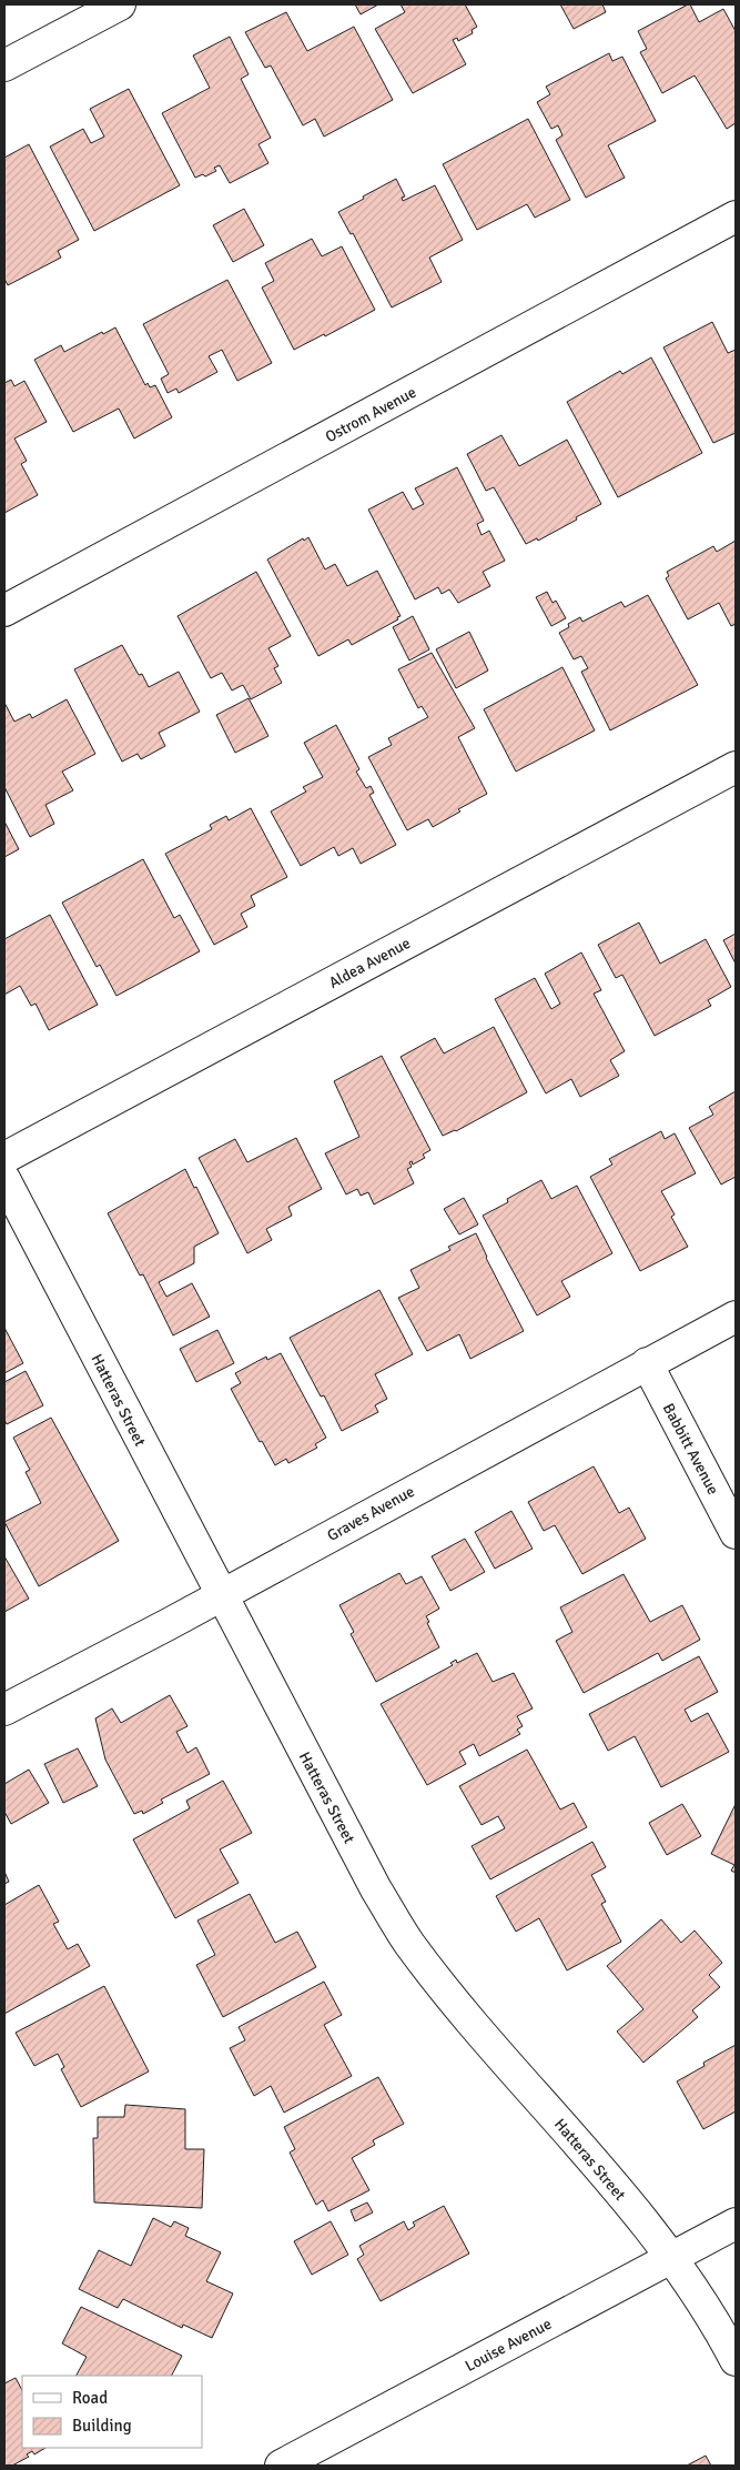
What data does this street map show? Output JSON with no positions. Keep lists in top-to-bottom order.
{
  "streets": {
    "street": [
      "Ostrom Avenue",
      "Aldea Avenue",
      "Hatteras Street",
      "Babbitt Avenue",
      "Graves Avenue",
      "Louise Avenue"
    ]
  },
  "crossings": [
    ["Hatteras Street", "Graves Avenue"],
    ["Hatteras Street", "Louise Avenue"],
    ["Babbitt Avenue", "Graves Avenue"]
  ],
  "legend": ["Road", "Building"]
}
